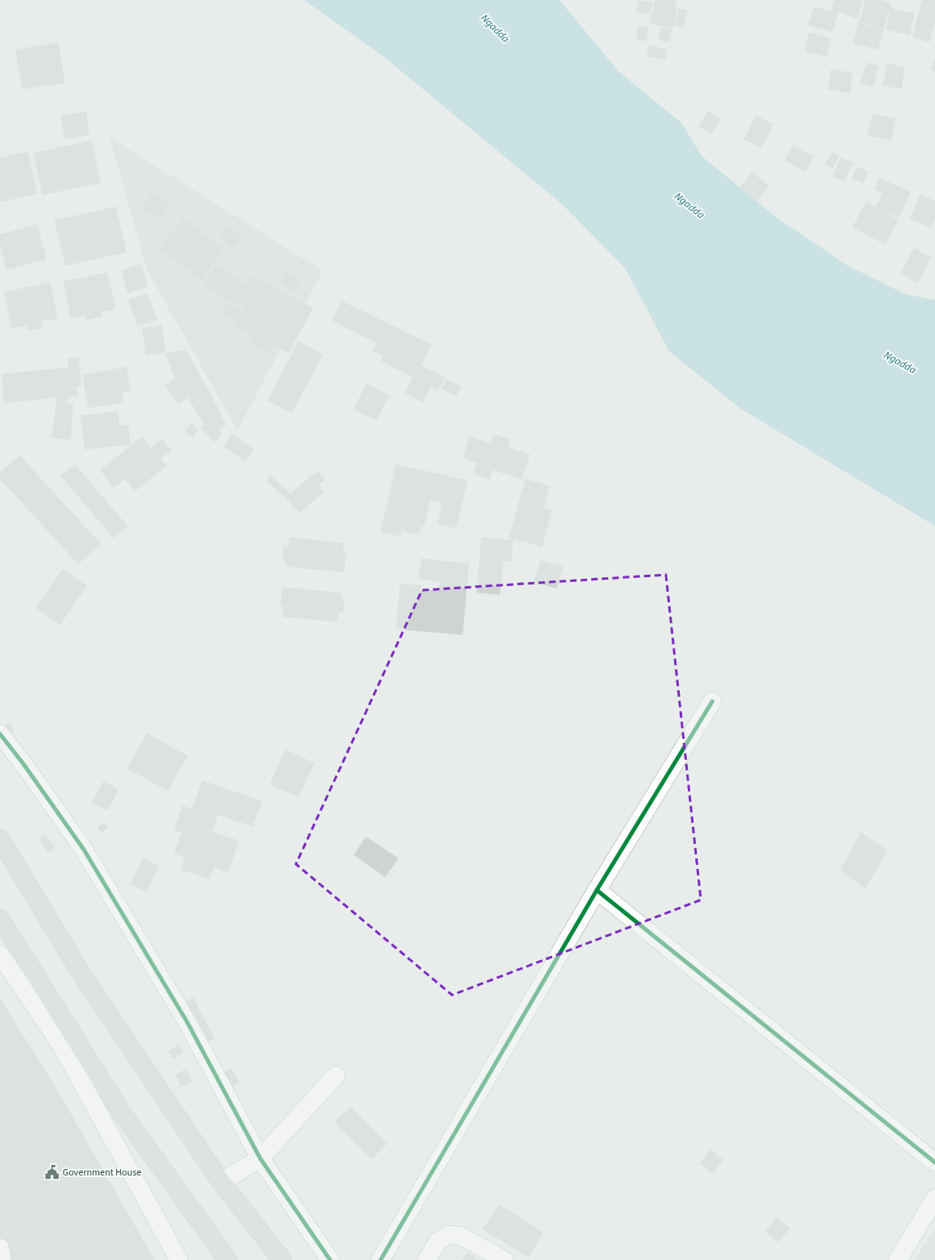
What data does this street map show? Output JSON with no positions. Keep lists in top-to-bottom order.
{
  "water": ["Ngadda"],
  "places": {
    "public building": ["Government House"]
  }
}
